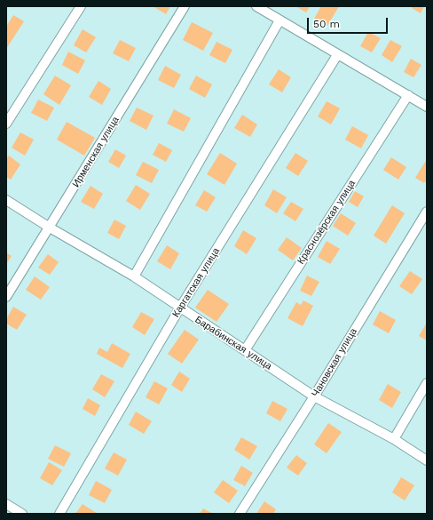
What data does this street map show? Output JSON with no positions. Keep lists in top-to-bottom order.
{
  "streets": {
    "street": [
      "Ирменская улица",
      "Краснозёрская улица",
      "Каргатская улица",
      "Барабинская улица",
      "Чановская улица"
    ]
  },
  "crossings": [
    ["Ирменская улица", "Барабинская улица"],
    ["Краснозёрская улица", "Барабинская улица"],
    ["Каргатская улица", "Барабинская улица"],
    ["Барабинская улица", "Чановская улица"]
  ],
  "scale_bar": "50 m"
}
